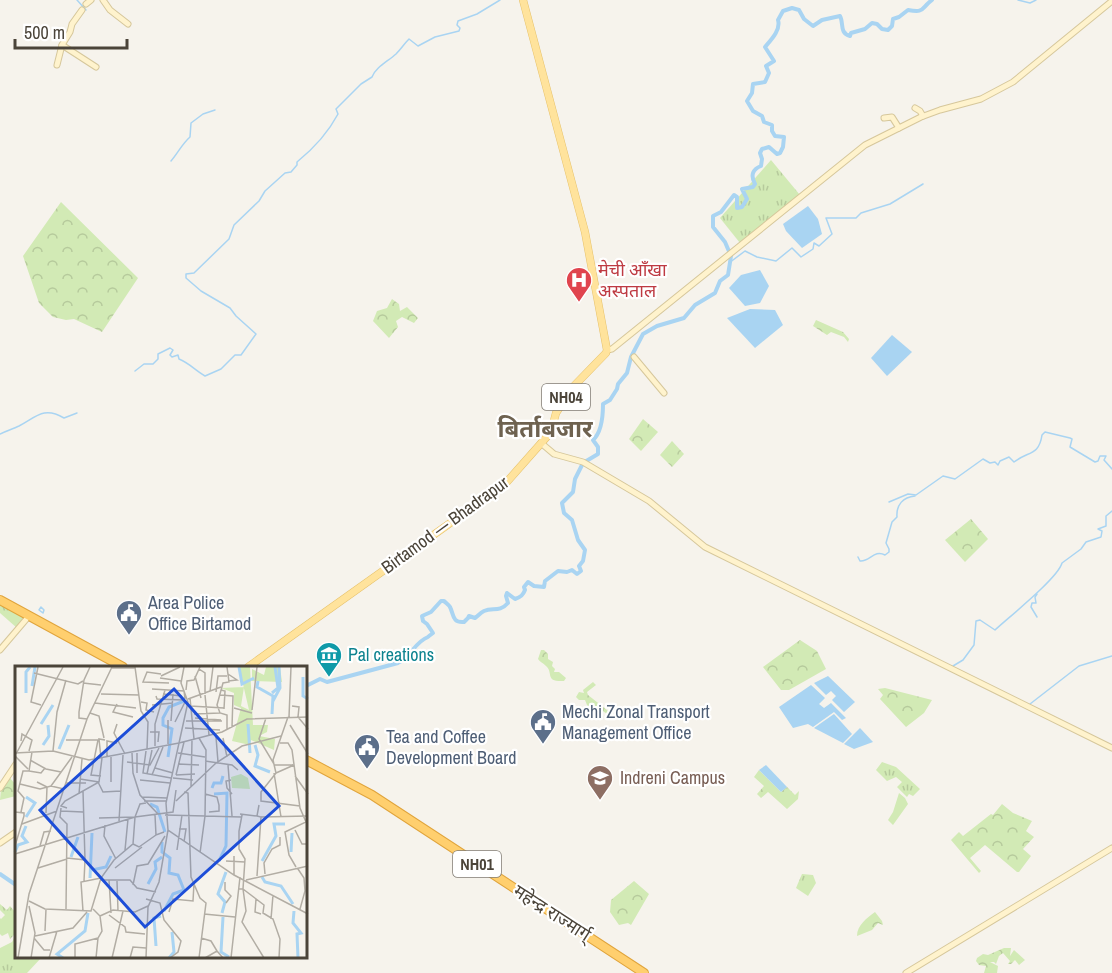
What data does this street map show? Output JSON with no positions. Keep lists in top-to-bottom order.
{
  "streets": {
    "highway": ["NH01", "महेन्द्र राज्मार्ग्"],
    "main road": ["NH04", "Birtamod — Bhadrapur"]
  },
  "districts": ["बिर्ताबजार"],
  "places": {
    "hospital": ["मेची आँखा अस्पताल"],
    "public building": ["Area Police Office Birtamod", "Mechi Zonal Transport Management Office", "Tea and Coffee Development Board"],
    "museum": ["Pal creations"],
    "school or university": ["Indreni Campus"]
  },
  "scale_bar": "500 m"
}
